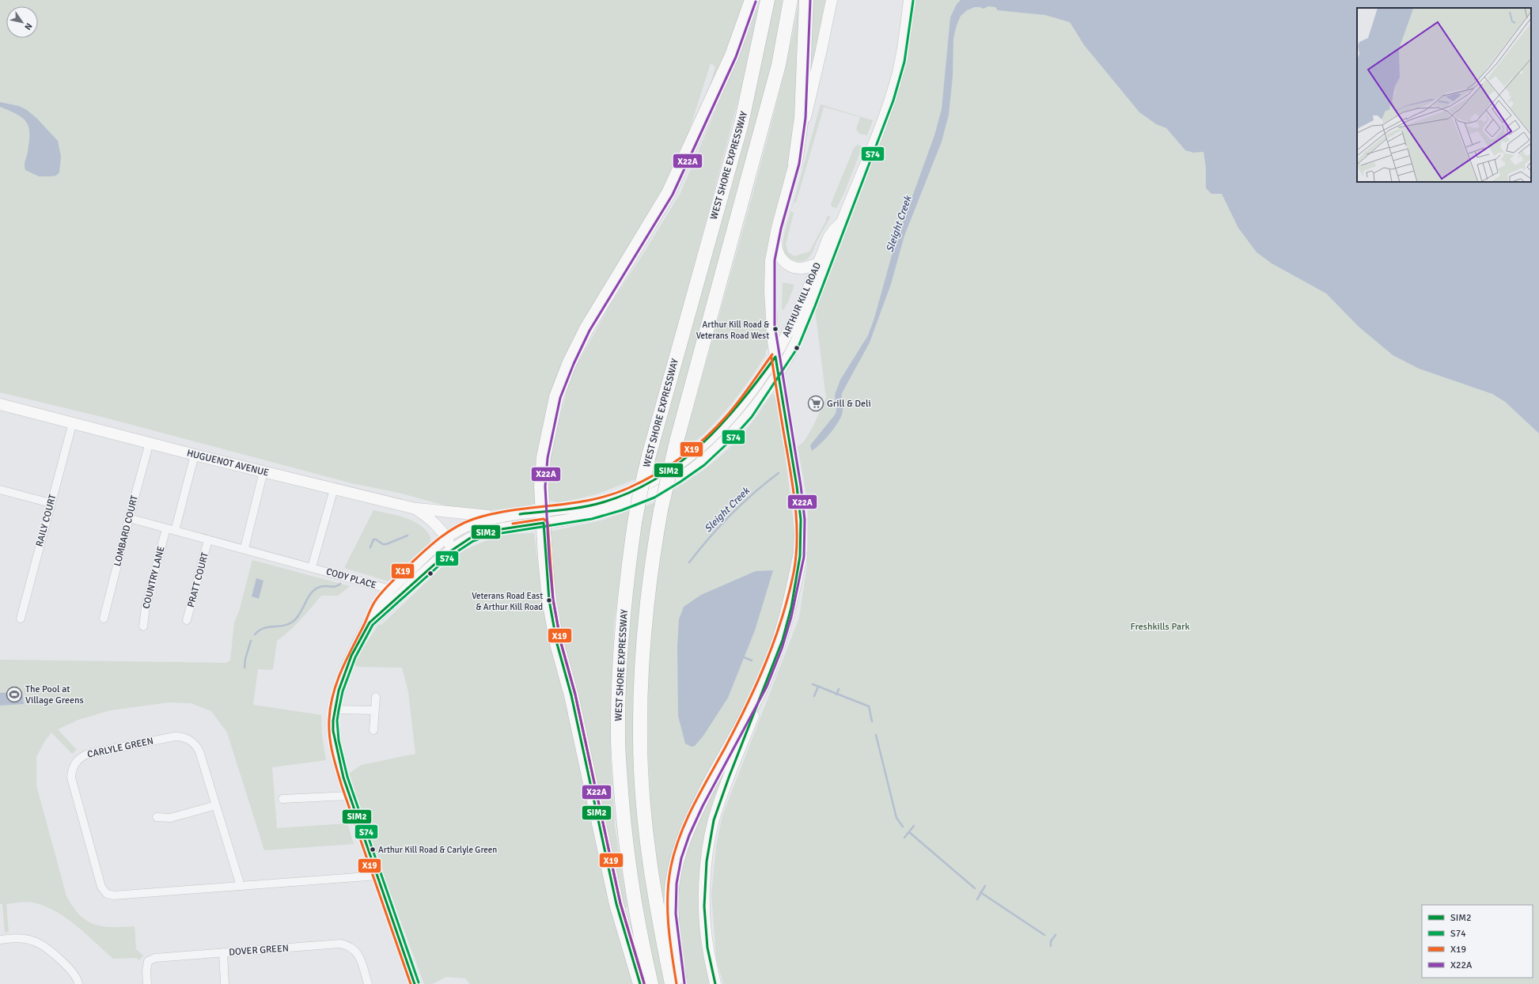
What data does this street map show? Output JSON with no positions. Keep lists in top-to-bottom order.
{
  "streets": {
    "highway": ["WEST SHORE EXPRESSWAY"],
    "street": [
      "ARTHUR KILL ROAD",
      "HUGUENOT AVENUE",
      "RAILY COURT",
      "LOMBARD COURT",
      "COUNTRY LANE",
      "CODY PLACE",
      "PRATT COURT",
      "CARLYLE GREEN",
      "DOVER GREEN"
    ]
  },
  "crossings": [
    ["HUGUENOT AVENUE", "RAILY COURT"],
    ["HUGUENOT AVENUE", "LOMBARD COURT"],
    ["LOMBARD COURT", "CODY PLACE"],
    ["COUNTRY LANE", "CODY PLACE"],
    ["CODY PLACE", "PRATT COURT"]
  ],
  "water": ["Sleight Creek"],
  "parks": ["Freshkills Park"],
  "places": {
    "other": ["Arthur Kill Road & Veterans Road West", "Veterans Road East & Arthur Kill Road", "Arthur Kill Road & Carlyle Green"],
    "supermarket": ["Grill & Deli"],
    "sports": ["The Pool at Village Greens"]
  },
  "lines": [
    "transit line X22A",
    "transit line S74",
    "transit line X19",
    "transit line SIM2"
  ],
  "legend": [
    "SIM2",
    "S74",
    "X19",
    "X22A"
  ],
  "north": "bottom right"
}
